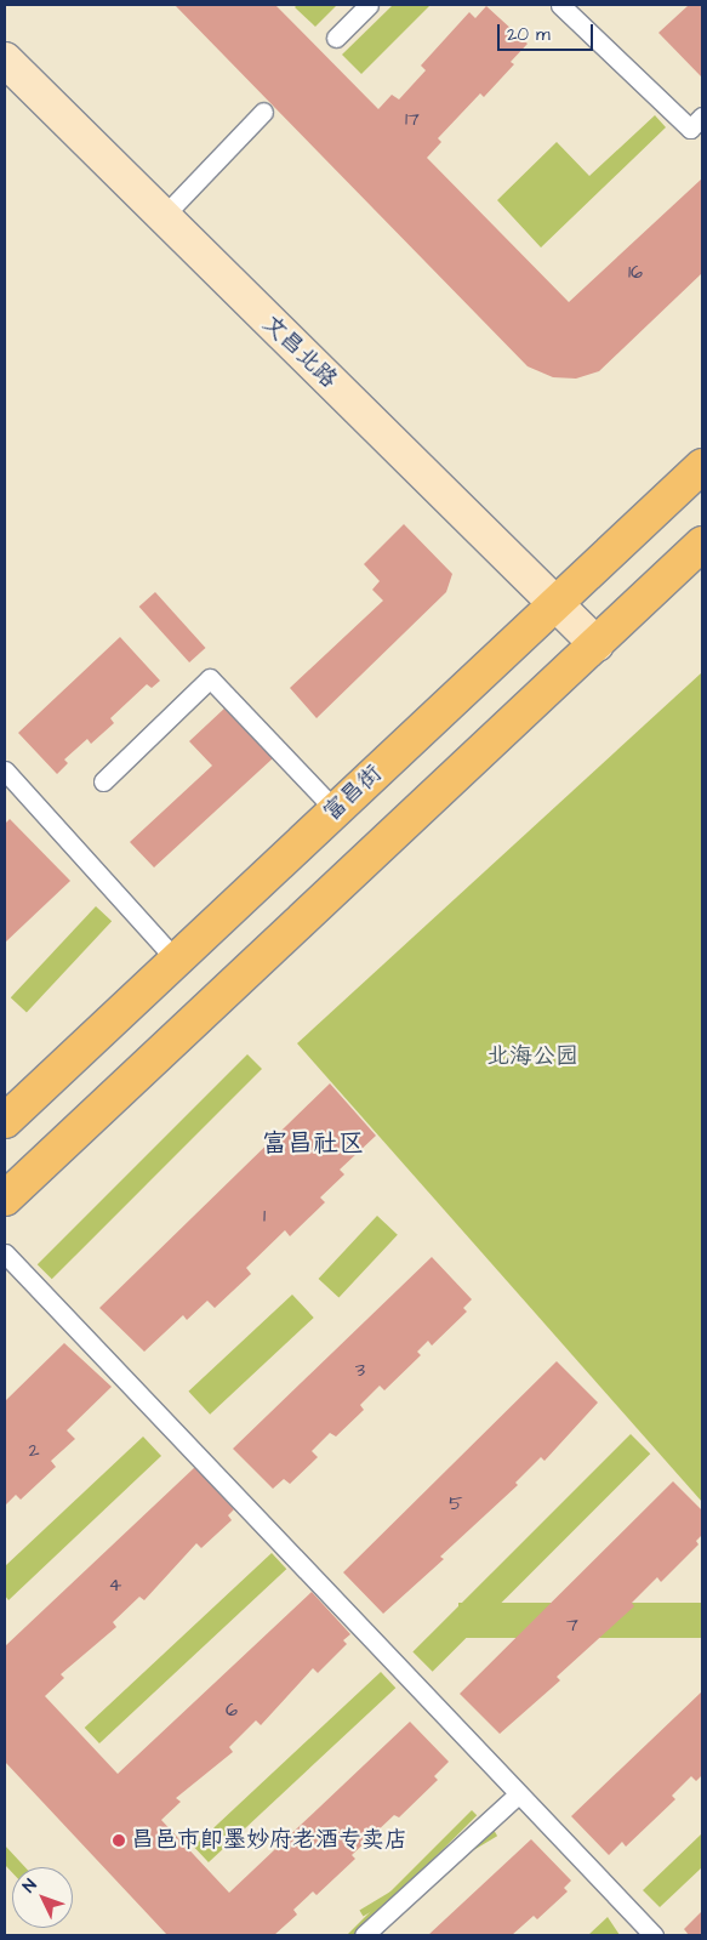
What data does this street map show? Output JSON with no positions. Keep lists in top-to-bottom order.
{
  "streets": {
    "main road": ["富昌街"],
    "street": ["文昌北路"]
  },
  "crossings": [
    ["文昌北路", "富昌街"]
  ],
  "districts": ["富昌社区"],
  "parks": ["北海公园"],
  "places": ["昌邑市即墨妙府老酒专卖店"],
  "house_numbers": [
    "17",
    "16",
    "1",
    "3",
    "2",
    "5",
    "4",
    "7",
    "6"
  ],
  "scale_bar": "20 m",
  "north": "top left"
}
